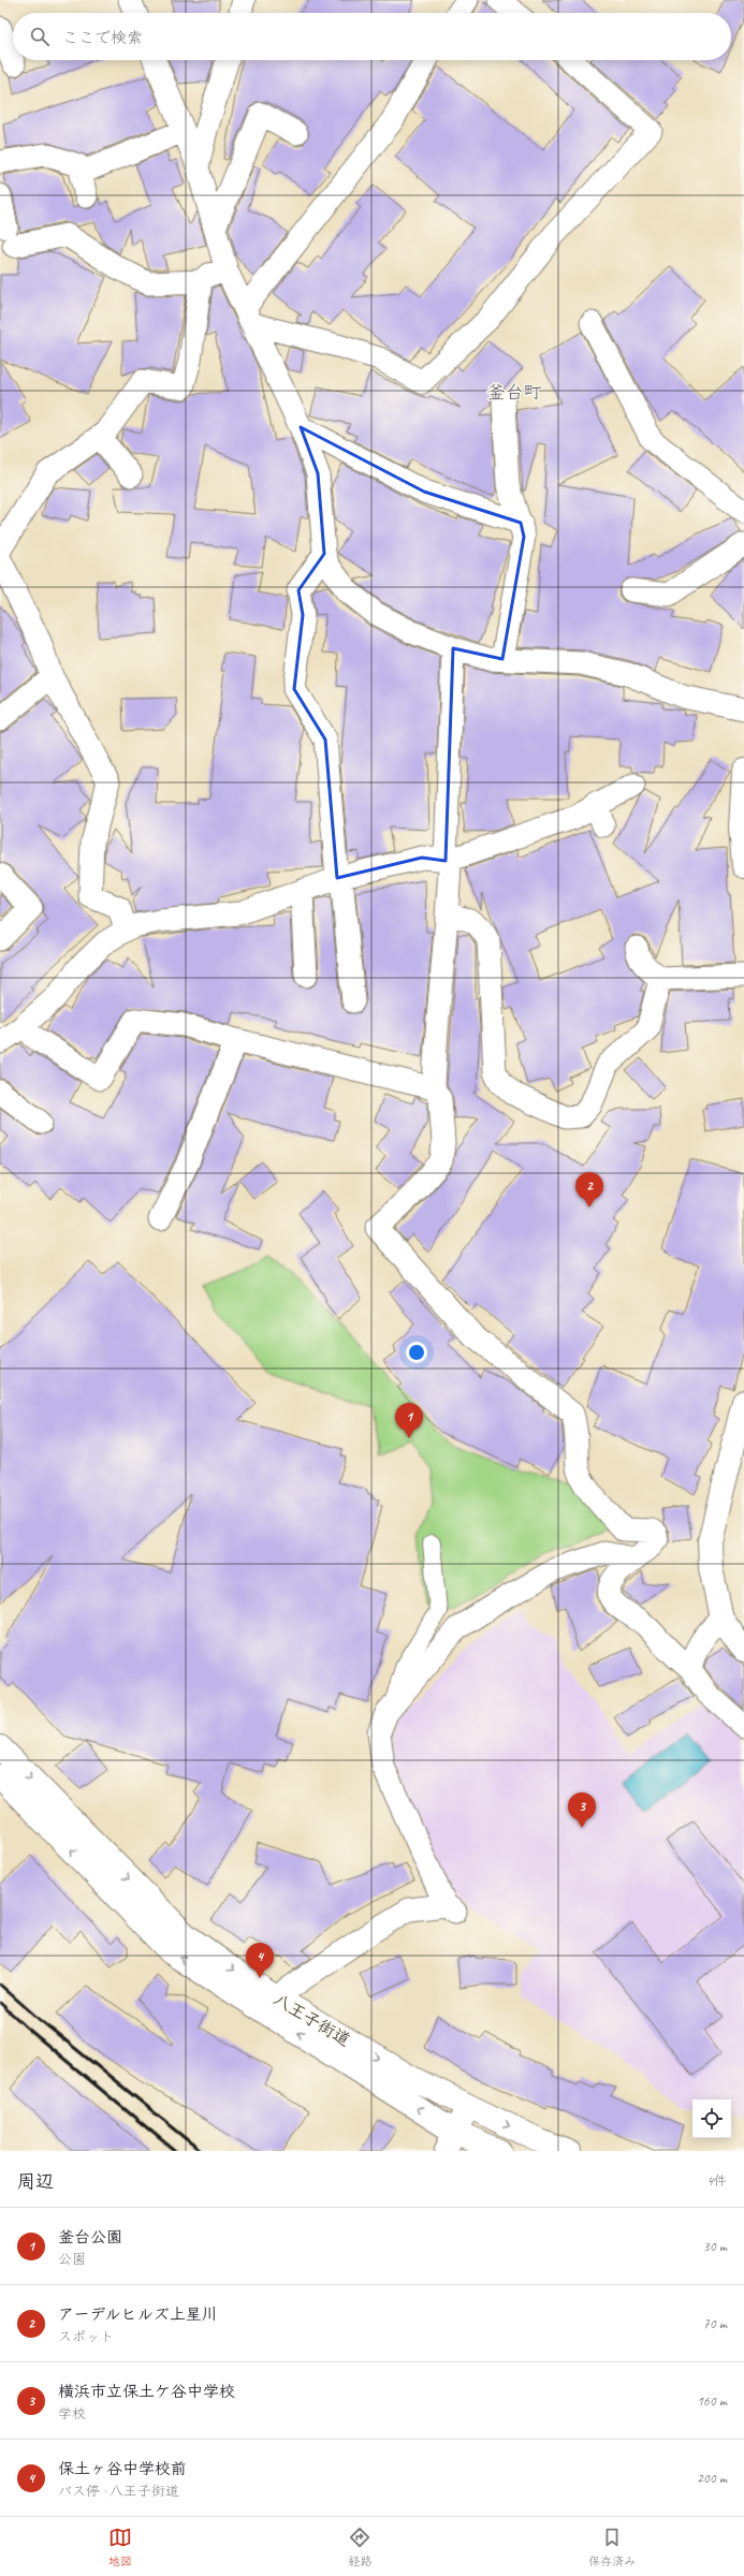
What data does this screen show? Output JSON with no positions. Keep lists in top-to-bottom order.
{
  "streets": {
    "main road": ["八王子街道"]
  },
  "districts": ["釜台町"],
  "page": {
    "search": "ここで検索",
    "pins": [
      "2",
      "1",
      "3",
      "4"
    ],
    "heading": ["周辺", "4件"],
    "list": [
      {
        "mark": "1",
        "name": "釜台公園",
        "note": "公園",
        "value": "30 m"
      },
      {
        "mark": "2",
        "name": "アーデルヒルズ上星川",
        "note": "スポット",
        "value": "70 m"
      },
      {
        "mark": "3",
        "name": "横浜市立保土ケ谷中学校",
        "note": "学校",
        "value": "160 m"
      },
      {
        "mark": "4",
        "name": "保土ヶ谷中学校前",
        "note": "バス停 · 八王子街道",
        "value": "200 m"
      }
    ],
    "nav": ["地図", "経路", "保存済み"]
  }
}
